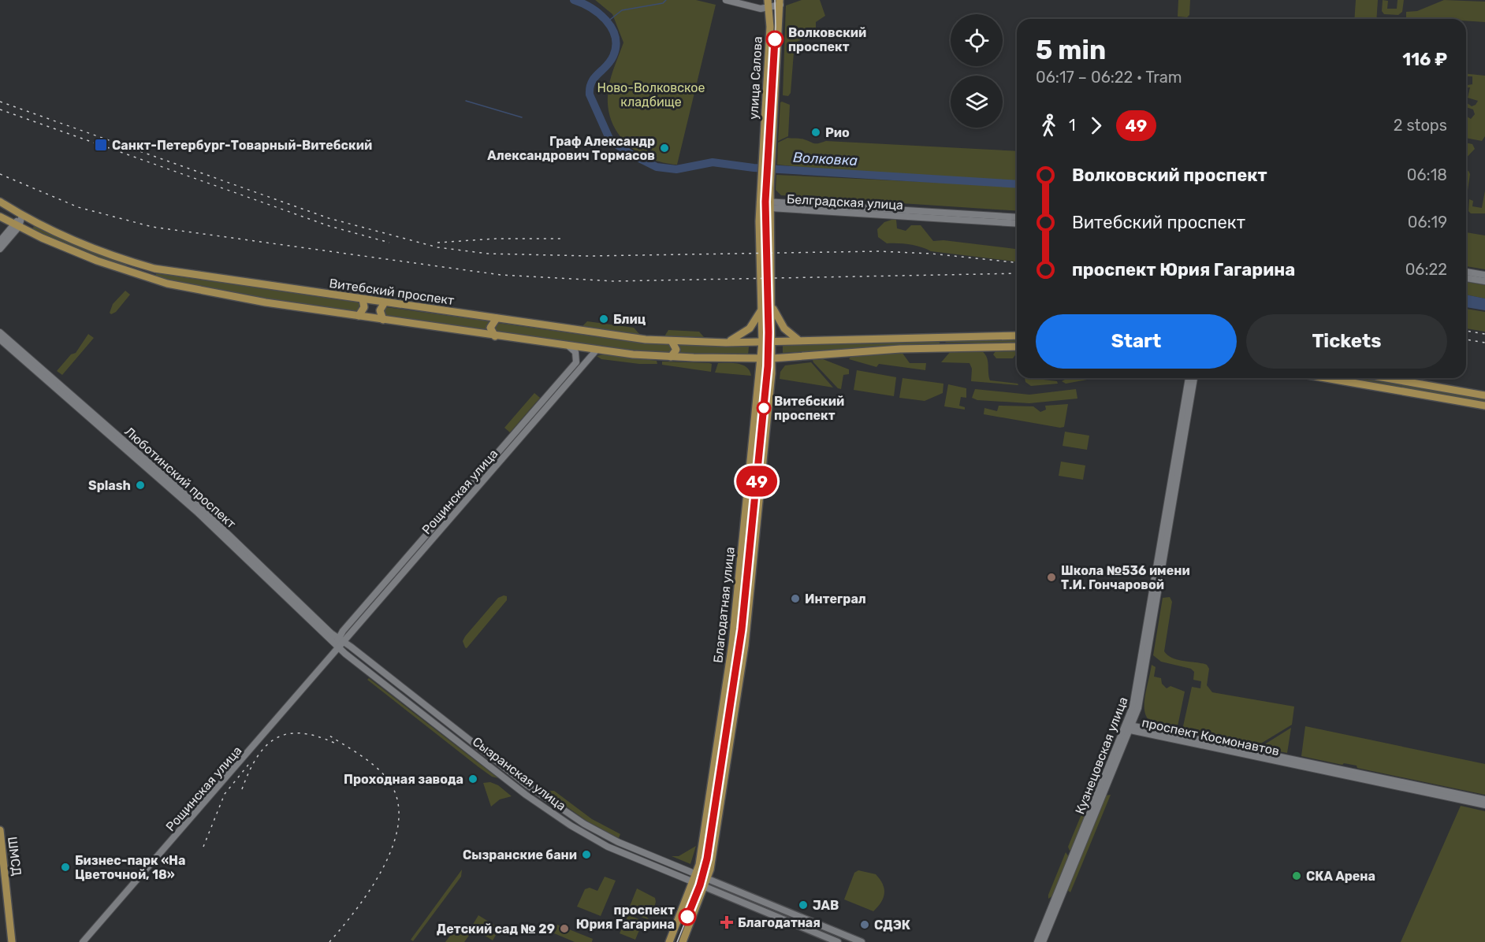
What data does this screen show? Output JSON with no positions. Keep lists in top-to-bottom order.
{
  "streets": {
    "main road": [
      "улица Салова",
      "Витебский проспект",
      "Благодатная улица",
      "Сызранская улица",
      "ШМСД"
    ],
    "street": [
      "Белградская улица",
      "Люботинский проспект",
      "Рощинская улица",
      "проспект Космонавтов",
      "Кузнецовская улица"
    ]
  },
  "crossings": [
    ["улица Салова", "Белградская улица"],
    ["улица Салова", "Благодатная улица"],
    ["Белградская улица", "Благодатная улица"],
    ["Витебский проспект", "Благодатная улица"],
    ["Люботинский проспект", "Рощинская улица"],
    ["Люботинский проспект", "Сызранская улица"],
    ["Рощинская улица", "Сызранская улица"],
    ["Благодатная улица", "Сызранская улица"],
    ["проспект Космонавтов", "Кузнецовская улица"]
  ],
  "water": ["Волковка"],
  "parks": ["Ново-Волковское кладбище"],
  "places": {
    "other": [
      "Волковский проспект",
      "Рио",
      "Граф Александр Александрович Тормасов",
      "Блиц",
      "Витебский проспект",
      "Splash",
      "Школа №536 имени Т.И. Гончаровой",
      "Интеграл",
      "Проходная завода",
      "Сызранские бани",
      "Бизнес-парк «На Цветочной, 18»",
      "СКА Арена",
      "JAB",
      "проспект Юрия Гагарина",
      "СДЭК",
      "Детский сад № 29"
    ],
    "transit": ["Санкт-Петербург-Товарный-Витебский"],
    "health": ["Благодатная"]
  },
  "lines": ["tram line 49"],
  "page": {
    "on_map": "49",
    "heading": ["5 min", "06:17 – 06:22 · Tram", "116 ₽"],
    "legs": ["1", "49", "2 stops"],
    "list": [
      {
        "name": "Волковский проспект",
        "value": "06:18"
      },
      {
        "name": "Витебский проспект",
        "value": "06:19"
      },
      {
        "name": "проспект Юрия Гагарина",
        "value": "06:22"
      }
    ],
    "buttons": ["Start", "Tickets"]
  }
}
